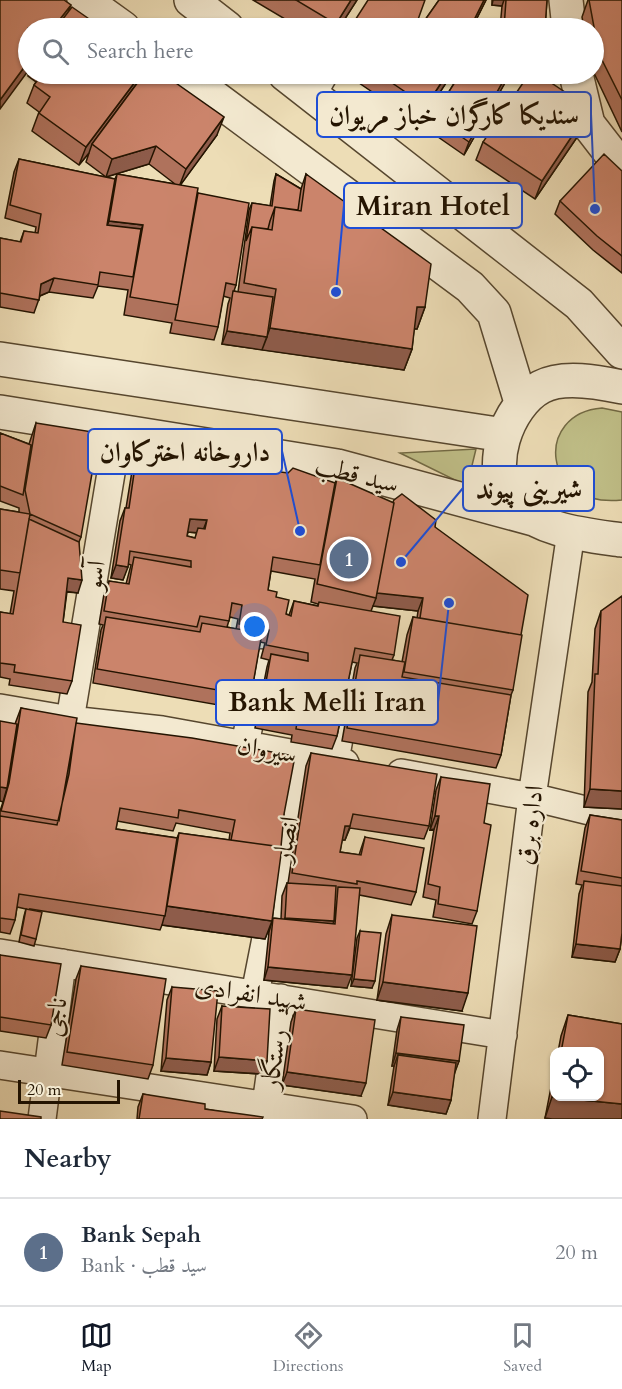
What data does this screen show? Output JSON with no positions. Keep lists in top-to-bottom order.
{
  "streets": {
    "street": [
      "سید قطب",
      "آسو",
      "سیروان",
      "اداره برق",
      "انصار",
      "شهید انفرادی",
      "ناجی",
      "رستگار"
    ]
  },
  "crossings": [
    ["سید قطب", "آسو"],
    ["آسو", "سیروان"],
    ["سیروان", "اداره برق"],
    ["سیروان", "انصار"],
    ["اداره برق", "شهید انفرادی"],
    ["انصار", "شهید انفرادی"],
    ["شهید انفرادی", "ناجی"],
    ["شهید انفرادی", "رستگار"]
  ],
  "places": [
    "سندیکا کارگران خباز مریوان",
    "Miran Hotel",
    "داروخانه اخترکاوان",
    "شیرینی پیوند",
    "Bank Melli Iran"
  ],
  "scale_bar": "20 m",
  "page": {
    "search": "Search here",
    "pins": "1",
    "scale": "20 m",
    "heading": "Nearby",
    "list": [
      {
        "mark": "1",
        "name": "Bank Sepah",
        "note": "Bank · سید قطب",
        "value": "20 m"
      }
    ],
    "nav": ["Map", "Directions", "Saved"]
  }
}
